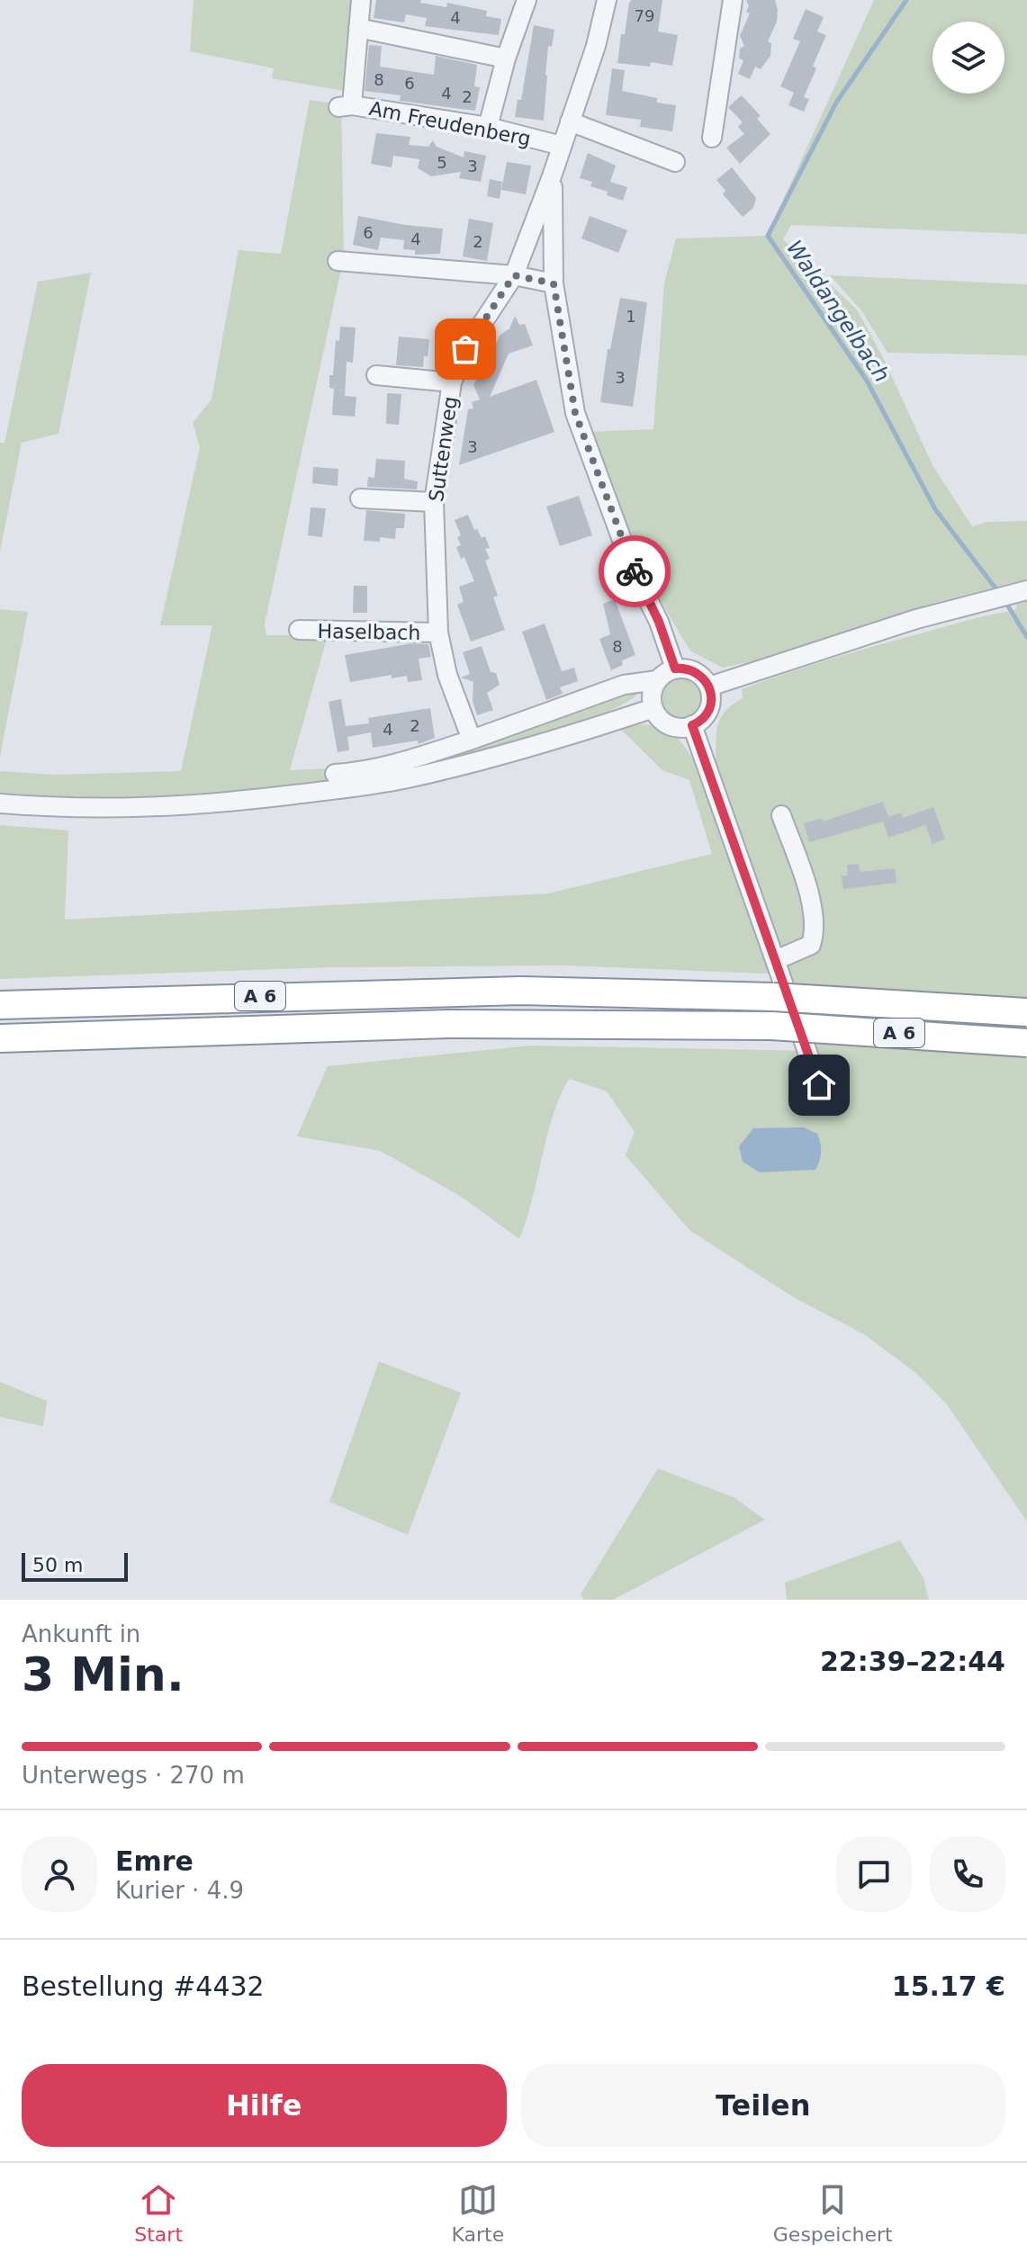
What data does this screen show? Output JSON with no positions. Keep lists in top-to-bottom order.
{
  "streets": {
    "highway": ["A 6"],
    "street": ["Am Freudenberg", "Suttenweg", "Haselbach"]
  },
  "crossings": [
    ["Am Freudenberg", "Suttenweg"],
    ["Suttenweg", "Haselbach"]
  ],
  "water": ["Waldangelbach"],
  "house_numbers": [
    "79",
    "4",
    "8",
    "6",
    "4",
    "2",
    "5",
    "3",
    "6",
    "4",
    "2",
    "1",
    "3",
    "3",
    "8",
    "2",
    "4"
  ],
  "scale_bar": "50 m",
  "page": {
    "scale": "50 m",
    "heading": ["3 Min.", "Ankunft in", "22:39–22:44"],
    "panel": [
      "Emre",
      "Kurier · 4.9",
      "Bestellung #4432",
      "15.17 €"
    ],
    "bar": "Unterwegs · 270 m",
    "buttons": ["Hilfe", "Teilen"],
    "tabs": ["Start", "Karte", "Gespeichert"]
  }
}
